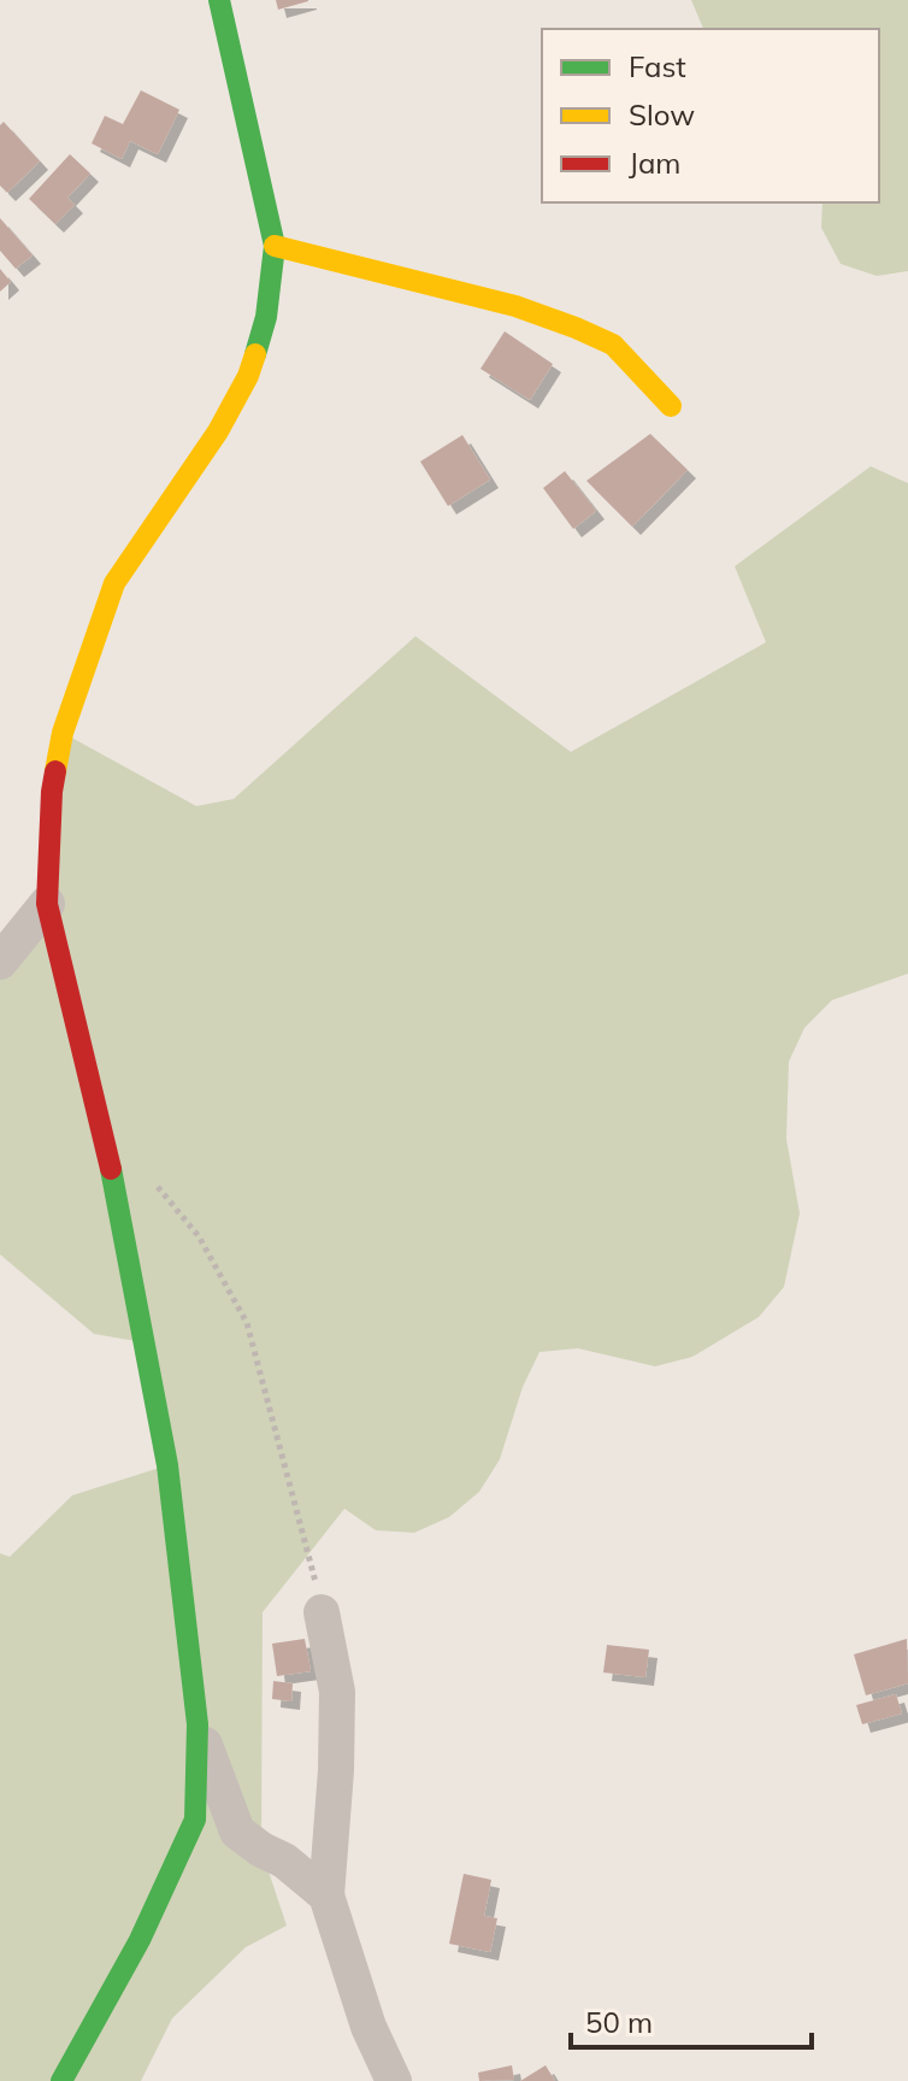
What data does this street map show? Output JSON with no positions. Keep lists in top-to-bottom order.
{
  "legend": ["Fast", "Slow", "Jam"],
  "scale_bar": "50 m"
}
